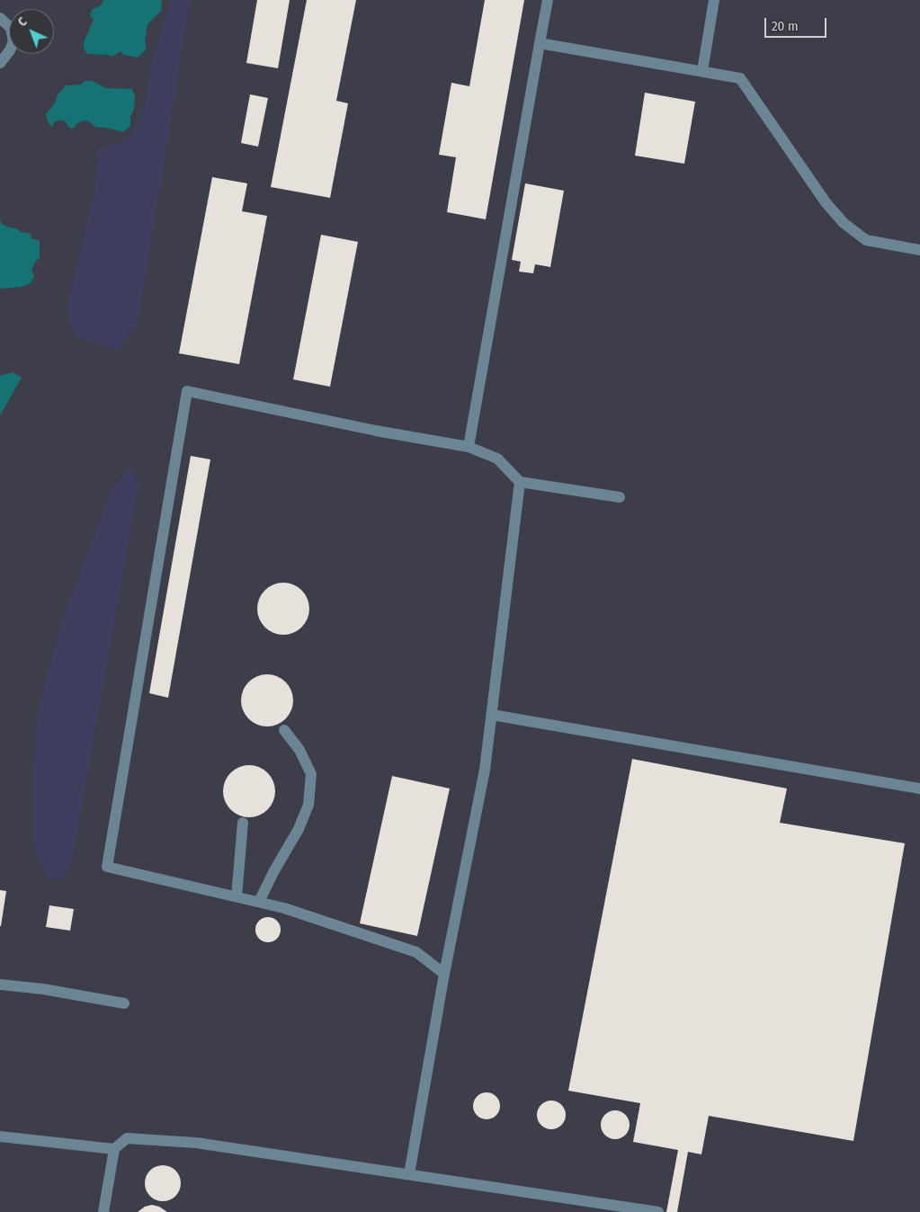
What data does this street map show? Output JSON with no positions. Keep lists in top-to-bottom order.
{
  "scale_bar": "20 m",
  "north": "top left"
}
